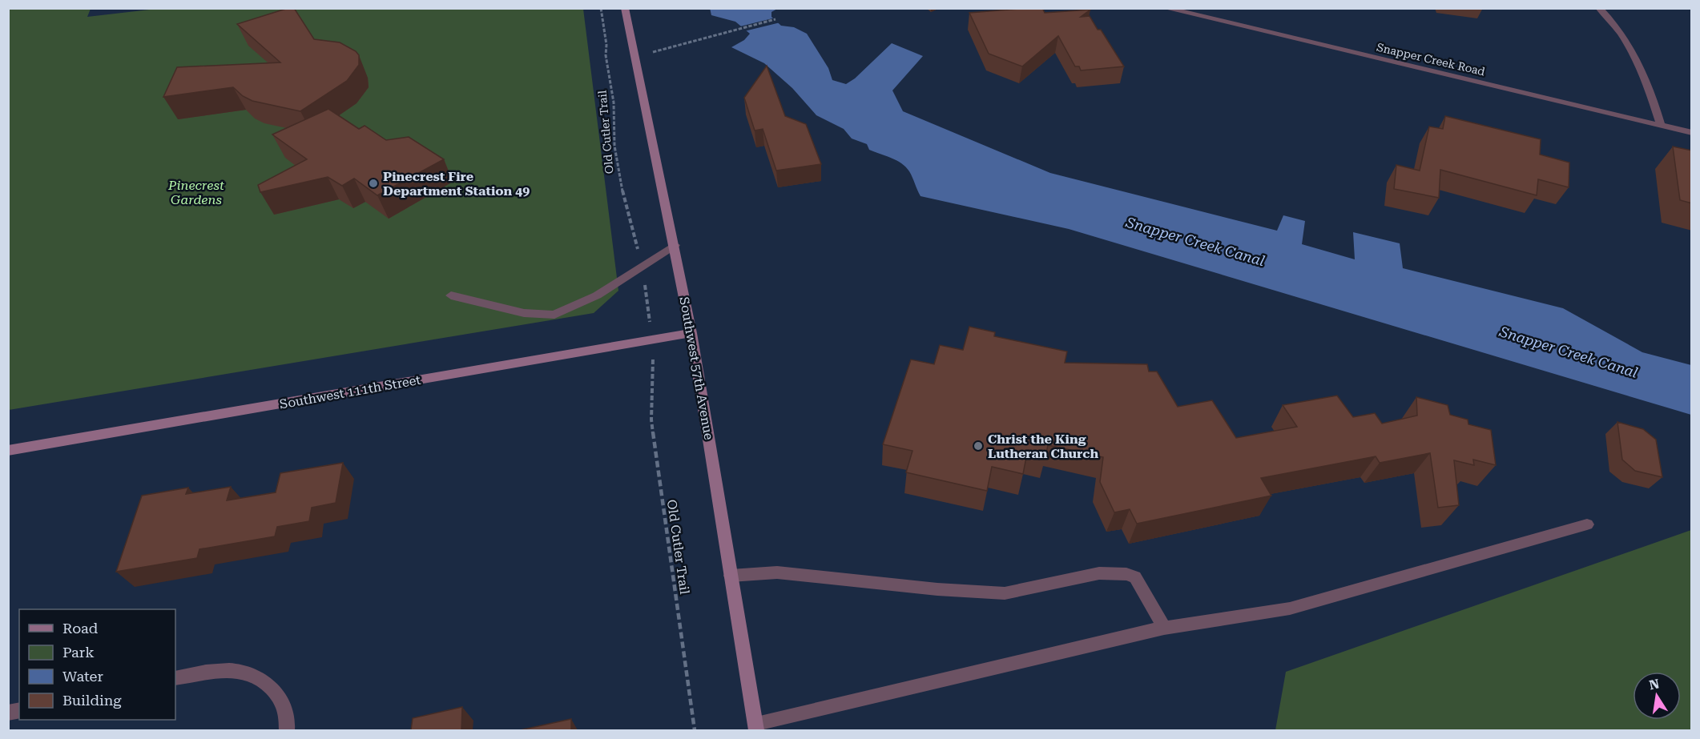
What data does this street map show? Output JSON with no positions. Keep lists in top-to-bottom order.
{
  "streets": {
    "main road": ["Southwest 57th Avenue", "Southwest 111th Street"],
    "street": ["Snapper Creek Road"],
    "path": ["Old Cutler Trail"]
  },
  "crossings": [
    ["Southwest 57th Avenue", "Southwest 111th Street"]
  ],
  "water": ["Snapper Creek Canal"],
  "parks": ["Pinecrest Gardens"],
  "places": ["Pinecrest Fire Department Station 49", "Christ the King Lutheran Church"],
  "legend": [
    "Road",
    "Park",
    "Water",
    "Building"
  ],
  "north": "top"
}
